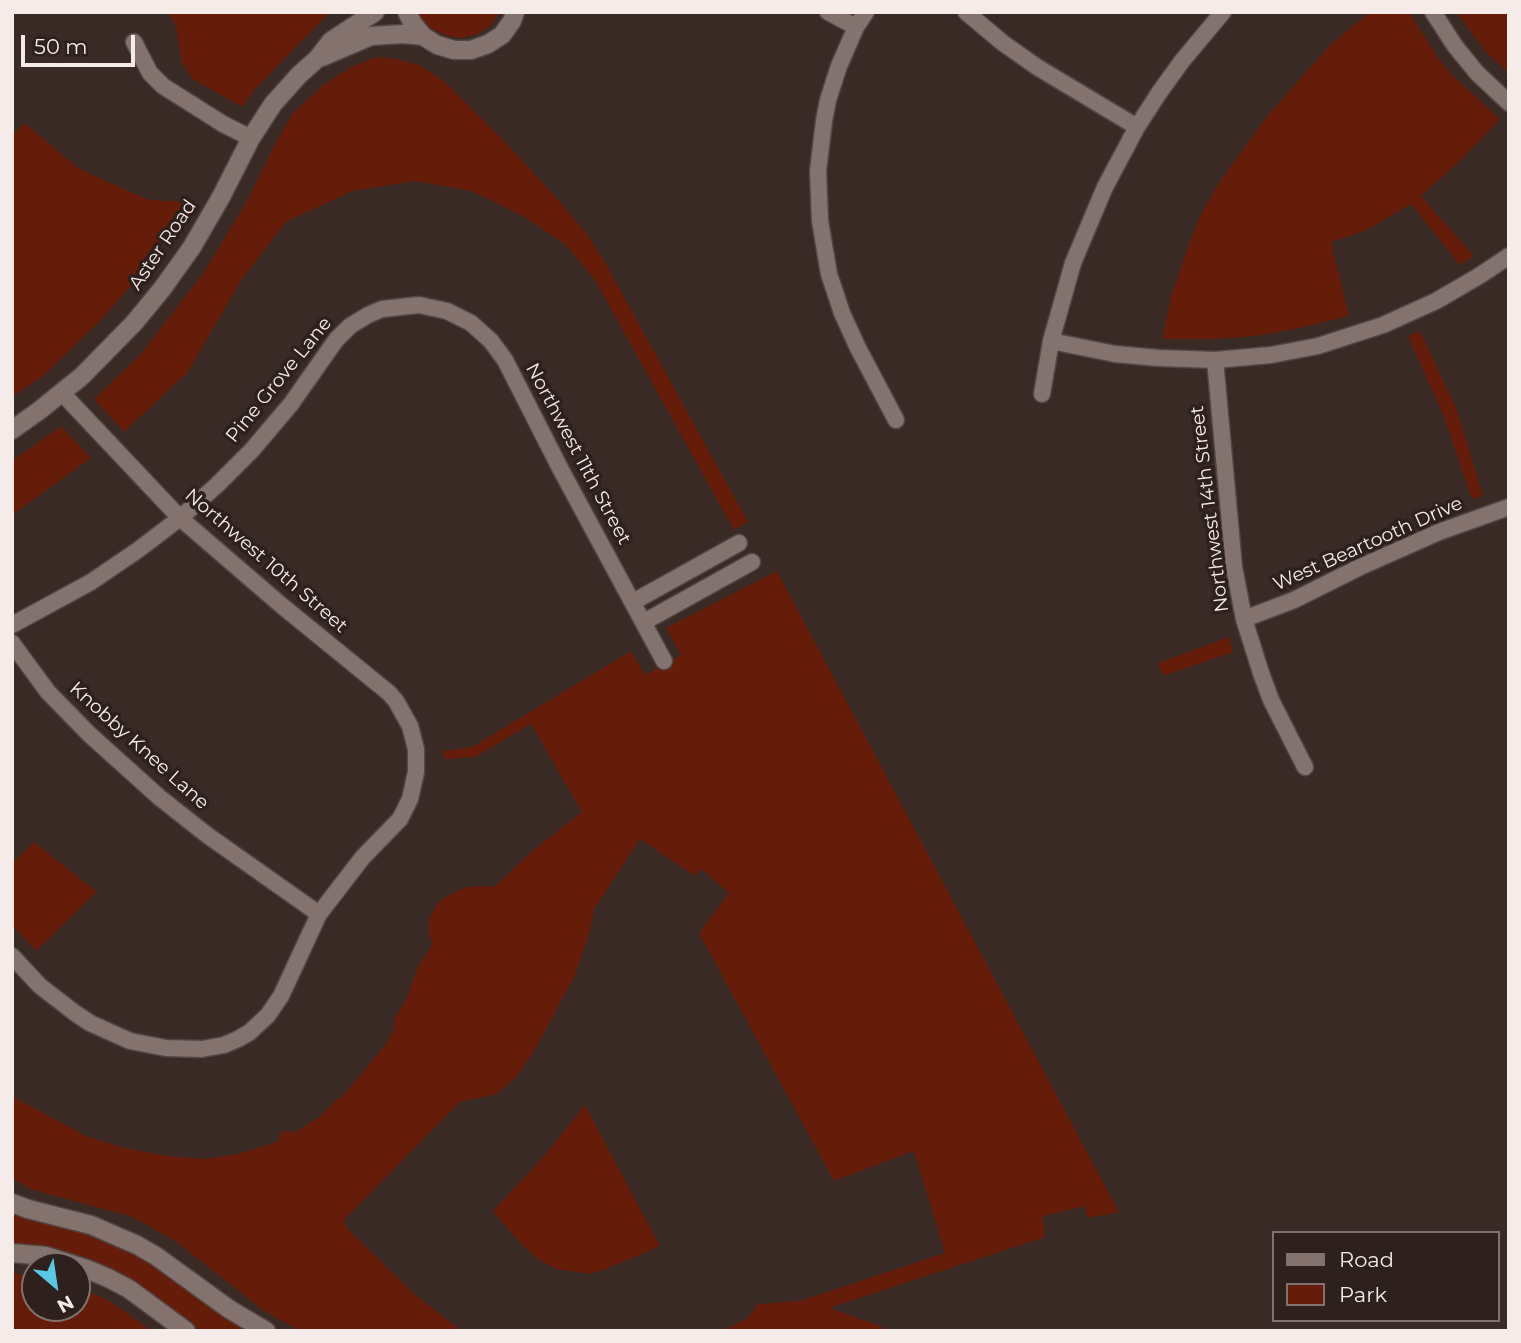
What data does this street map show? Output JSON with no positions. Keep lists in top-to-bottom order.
{
  "streets": {
    "street": [
      "Aster Road",
      "Pine Grove Lane",
      "Northwest 11th Street",
      "Northwest 14th Street",
      "West Beartooth Drive",
      "Northwest 10th Street",
      "Knobby Knee Lane"
    ]
  },
  "crossings": [
    ["Aster Road", "Northwest 10th Street"],
    ["Pine Grove Lane", "Northwest 11th Street"],
    ["Pine Grove Lane", "Northwest 10th Street"],
    ["Northwest 14th Street", "West Beartooth Drive"],
    ["Northwest 10th Street", "Knobby Knee Lane"]
  ],
  "legend": ["Road", "Park"],
  "scale_bar": "50 m",
  "north": "bottom right"
}
